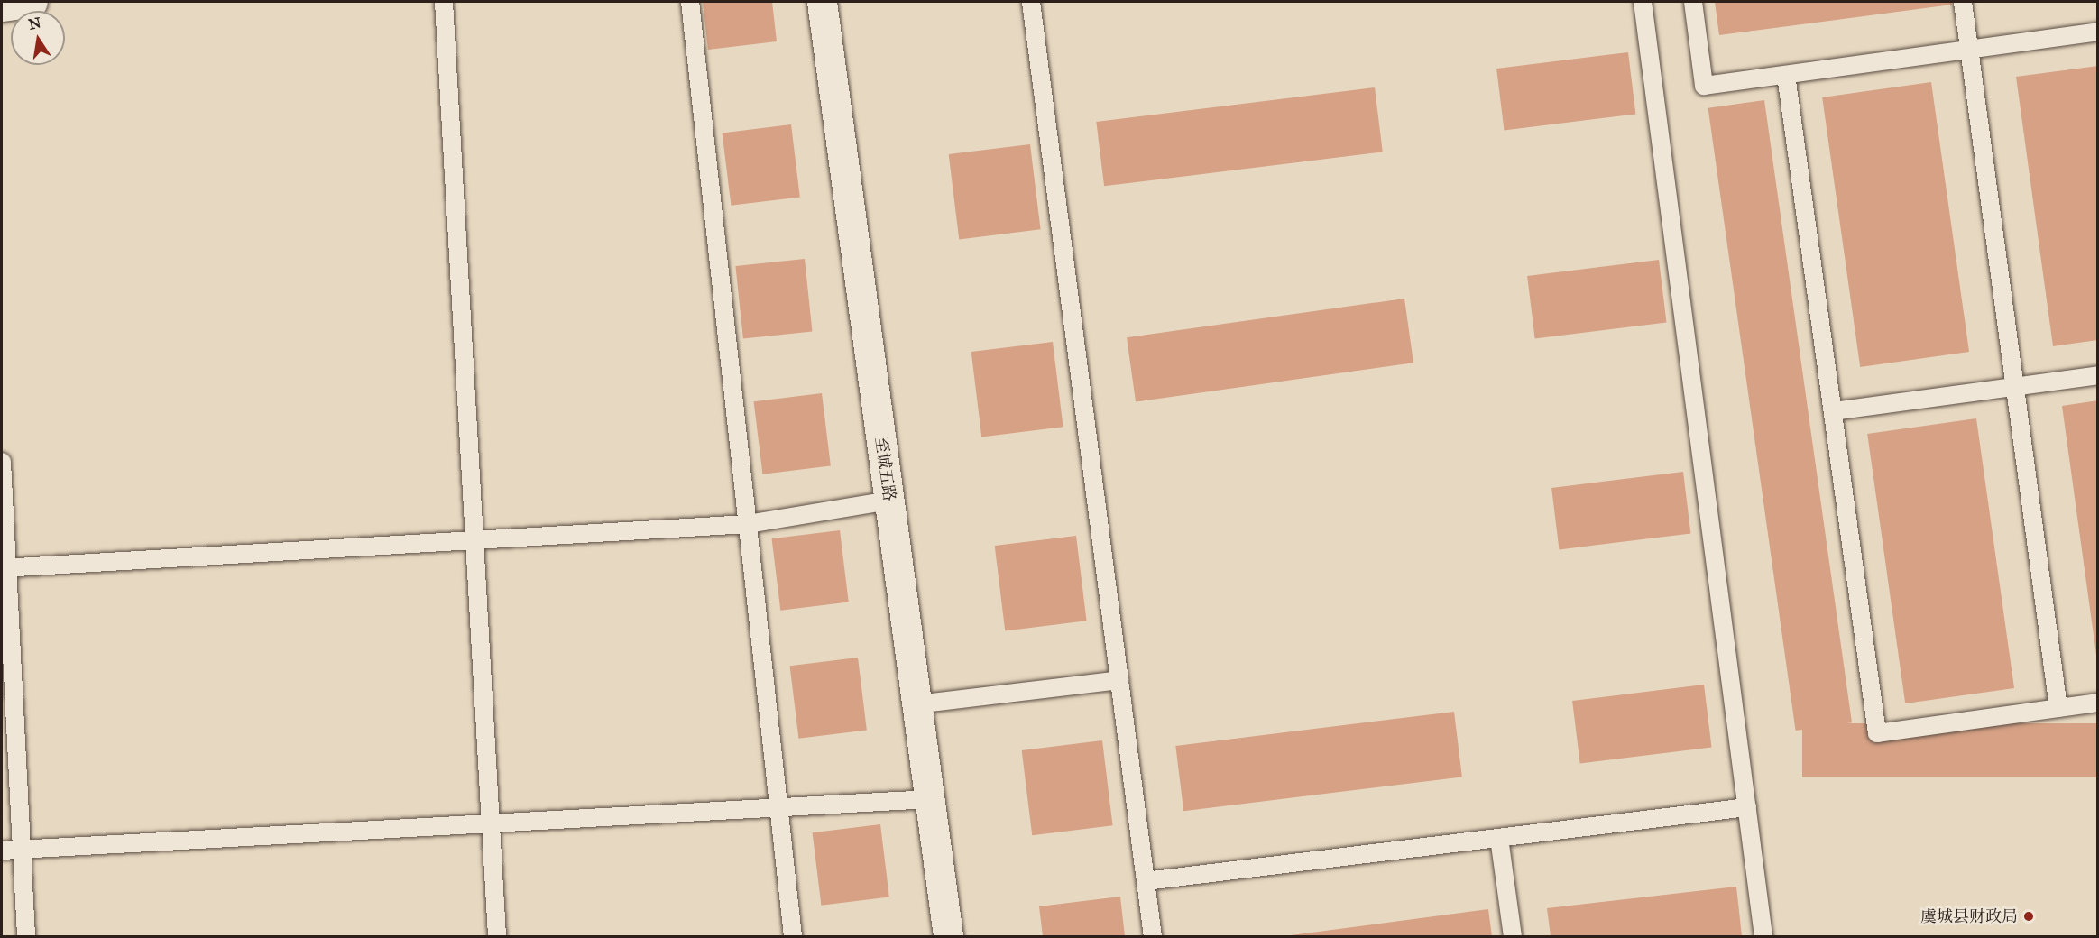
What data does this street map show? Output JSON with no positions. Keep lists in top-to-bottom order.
{
  "streets": {
    "street": ["至诚五路"]
  },
  "places": ["虞城县财政局"],
  "north": "top"
}
